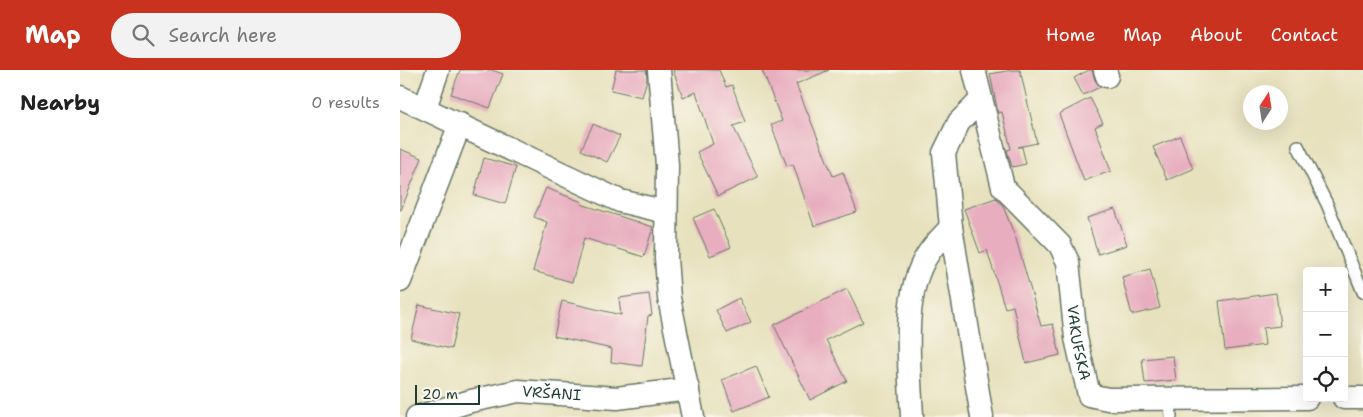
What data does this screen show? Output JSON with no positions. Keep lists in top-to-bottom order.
{
  "streets": {
    "street": ["VAKUFSKA", "VRŠANI"]
  },
  "scale_bar": "20 m",
  "north": "top",
  "page": {
    "header": "Map",
    "search": "Search here",
    "nav": [
      "Home",
      "Map",
      "About",
      "Contact"
    ],
    "heading": ["Nearby", "0 results"],
    "map_buttons": ["+", "−"],
    "scale": "20 m"
  }
}
